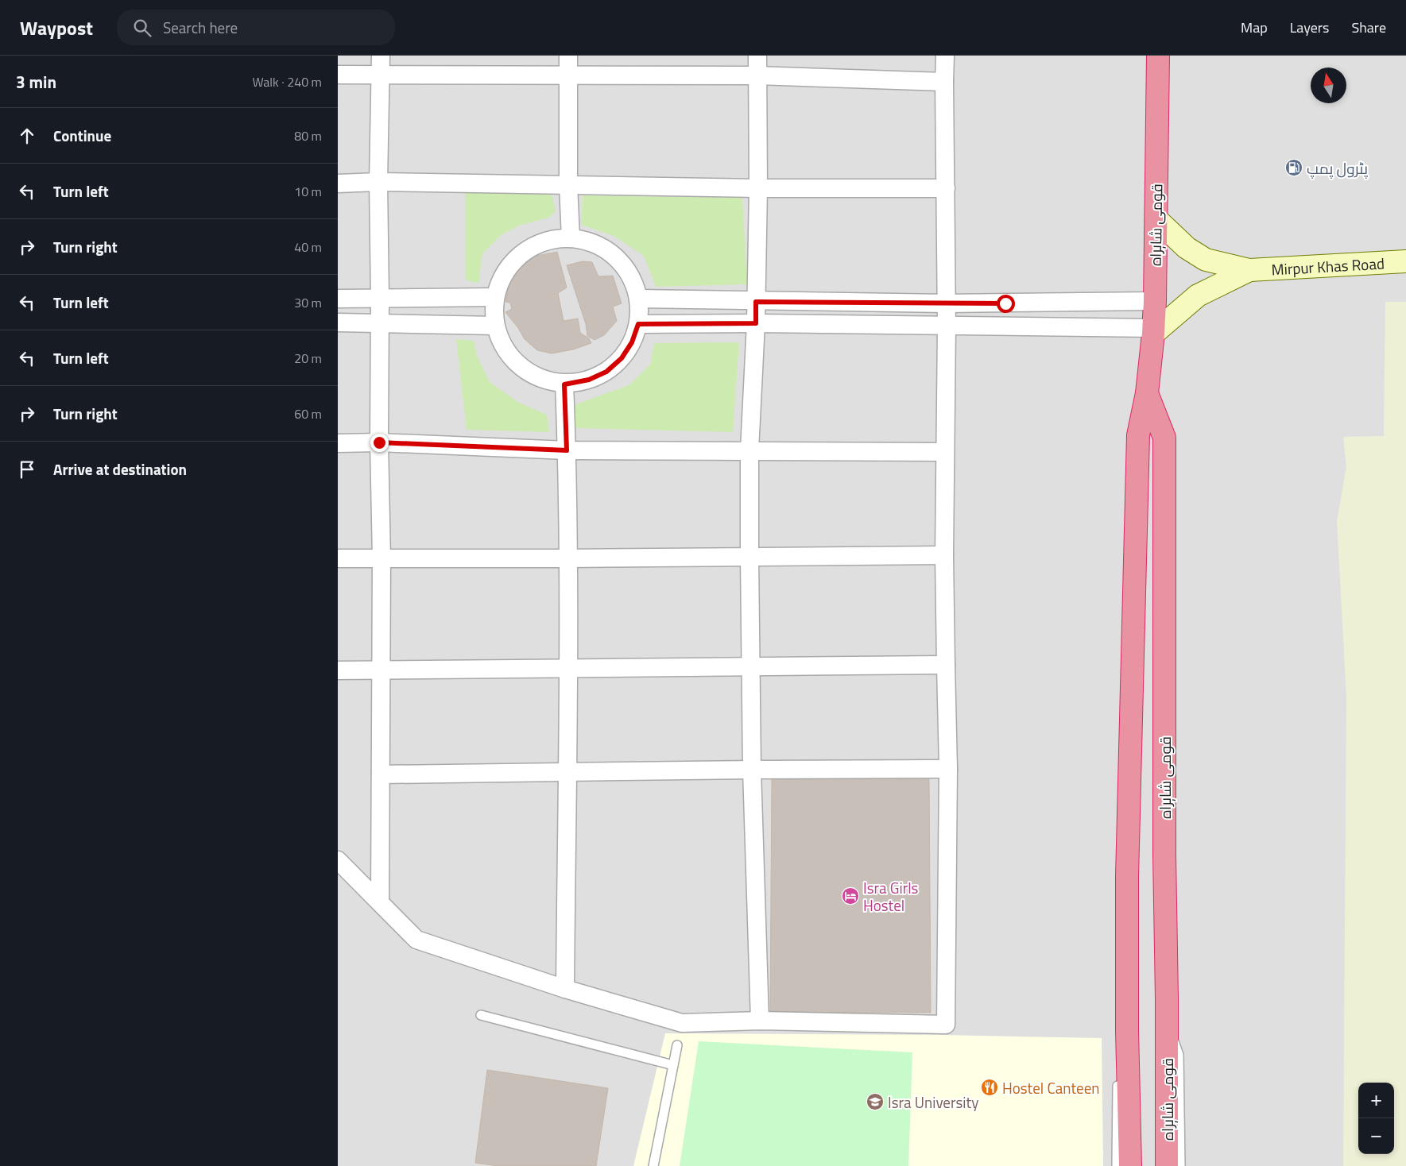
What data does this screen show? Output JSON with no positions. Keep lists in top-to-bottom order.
{
  "streets": {
    "highway": ["قومی شاہراہ"],
    "main road": ["Mirpur Khas Road"]
  },
  "places": {
    "fuel station": ["پٹرول پمپ"],
    "hotel": ["Isra Girls Hostel"],
    "restaurant": ["Hostel Canteen"],
    "school or university": ["Isra University"]
  },
  "north": "top",
  "page": {
    "header": "Waypost",
    "search": "Search here",
    "nav": ["Map", "Layers", "Share"],
    "heading": ["3 min", "Walk · 240 m"],
    "list": [
      ["Continue", "80 m"],
      ["Turn left", "10 m"],
      ["Turn right", "40 m"],
      ["Turn left", "30 m"],
      ["Turn left", "20 m"],
      ["Turn right", "60 m"],
      "Arrive at destination"
    ],
    "map_buttons": ["+", "−"]
  }
}
